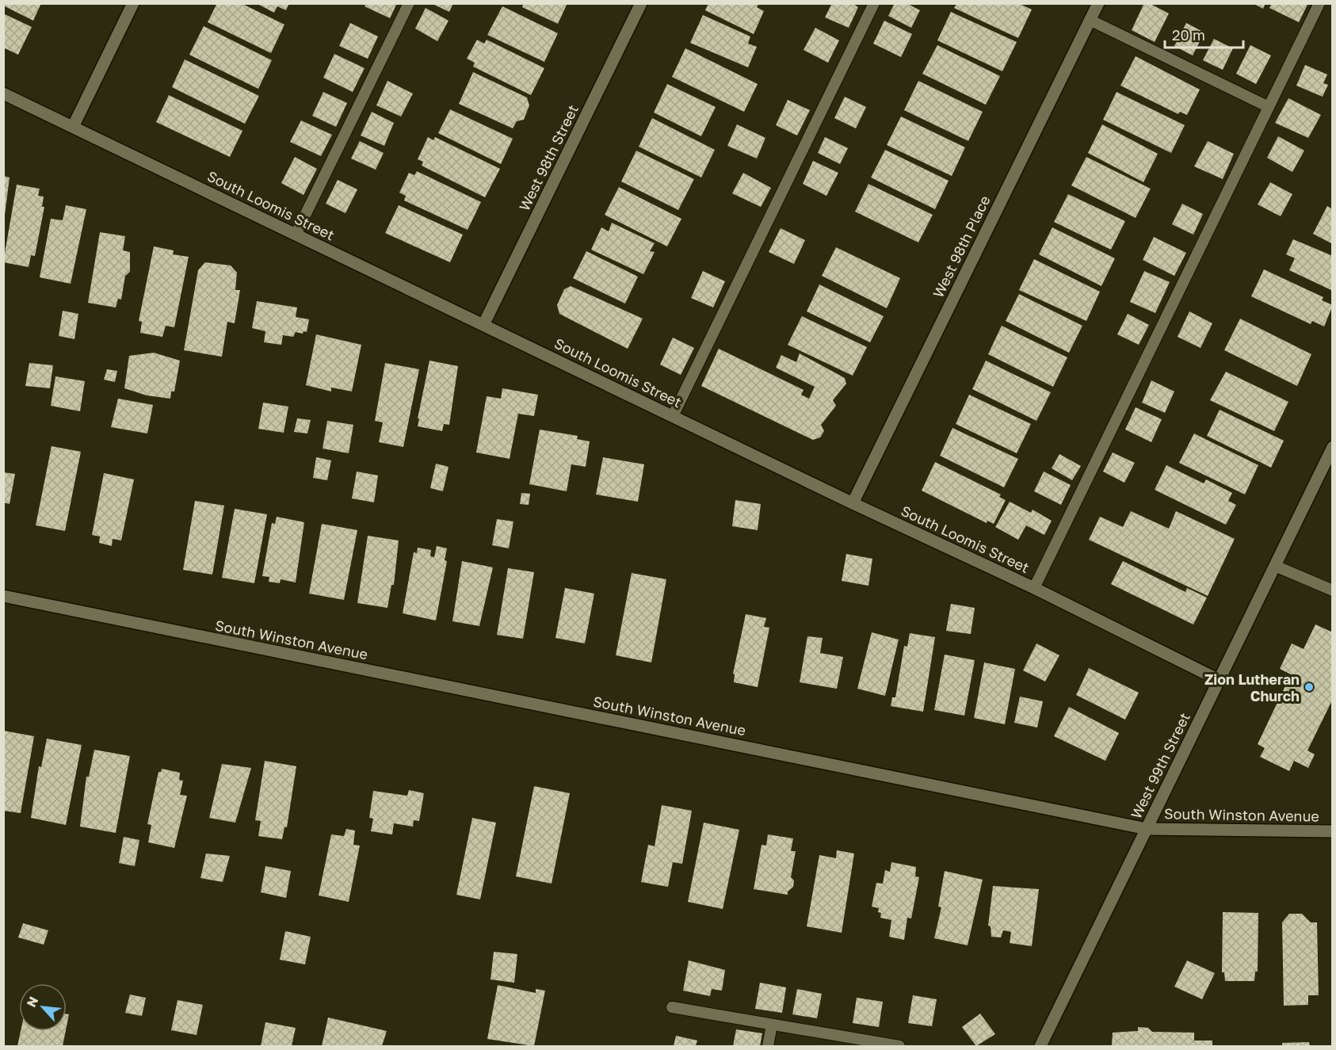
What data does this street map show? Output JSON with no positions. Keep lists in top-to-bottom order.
{
  "streets": {
    "street": [
      "West 98th Street",
      "South Loomis Street",
      "West 98th Place",
      "South Winston Avenue",
      "West 99th Street"
    ]
  },
  "crossings": [
    ["West 98th Street", "South Loomis Street"],
    ["South Loomis Street", "West 98th Place"],
    ["South Loomis Street", "West 99th Street"],
    ["South Winston Avenue", "West 99th Street"]
  ],
  "places": ["Zion Lutheran Church"],
  "scale_bar": "20 m",
  "north": "top left"
}
